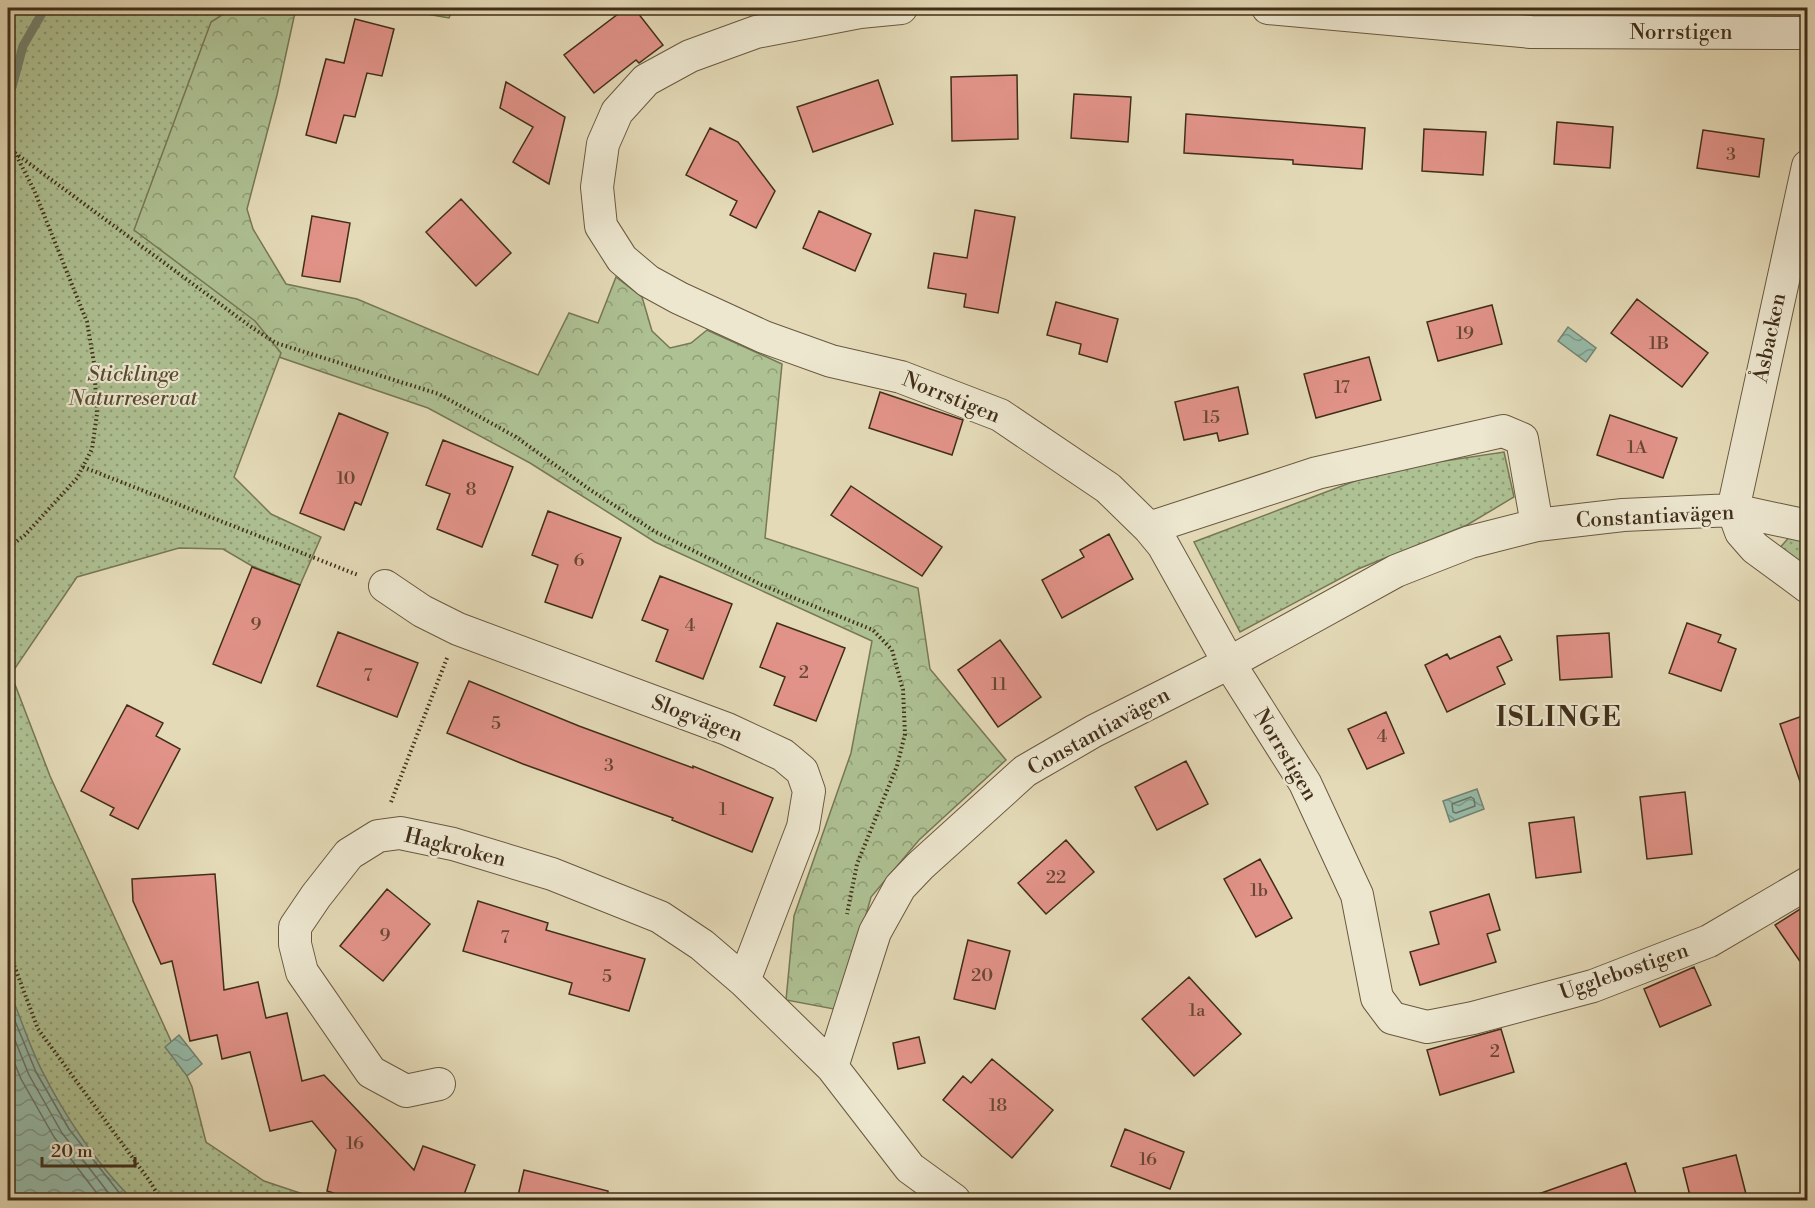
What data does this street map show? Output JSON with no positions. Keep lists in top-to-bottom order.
{
  "streets": {
    "street": [
      "Norrstigen",
      "Åsbacken",
      "Constantiavägen",
      "Slogvägen",
      "Hagkroken",
      "Ugglebostigen"
    ]
  },
  "crossings": [
    ["Norrstigen", "Constantiavägen"],
    ["Norrstigen", "Ugglebostigen"],
    ["Åsbacken", "Constantiavägen"],
    ["Constantiavägen", "Hagkroken"],
    ["Slogvägen", "Hagkroken"]
  ],
  "districts": ["ISLINGE"],
  "parks": ["Sticklinge Naturreservat"],
  "house_numbers": [
    "3",
    "19",
    "1B",
    "17",
    "15",
    "1A",
    "10",
    "8",
    "6",
    "9",
    "4",
    "2",
    "7",
    "11",
    "5",
    "4",
    "3",
    "1",
    "22",
    "1b",
    "9",
    "7",
    "20",
    "5",
    "1a",
    "2",
    "18",
    "16",
    "16"
  ],
  "scale_bar": "20 m"
}
